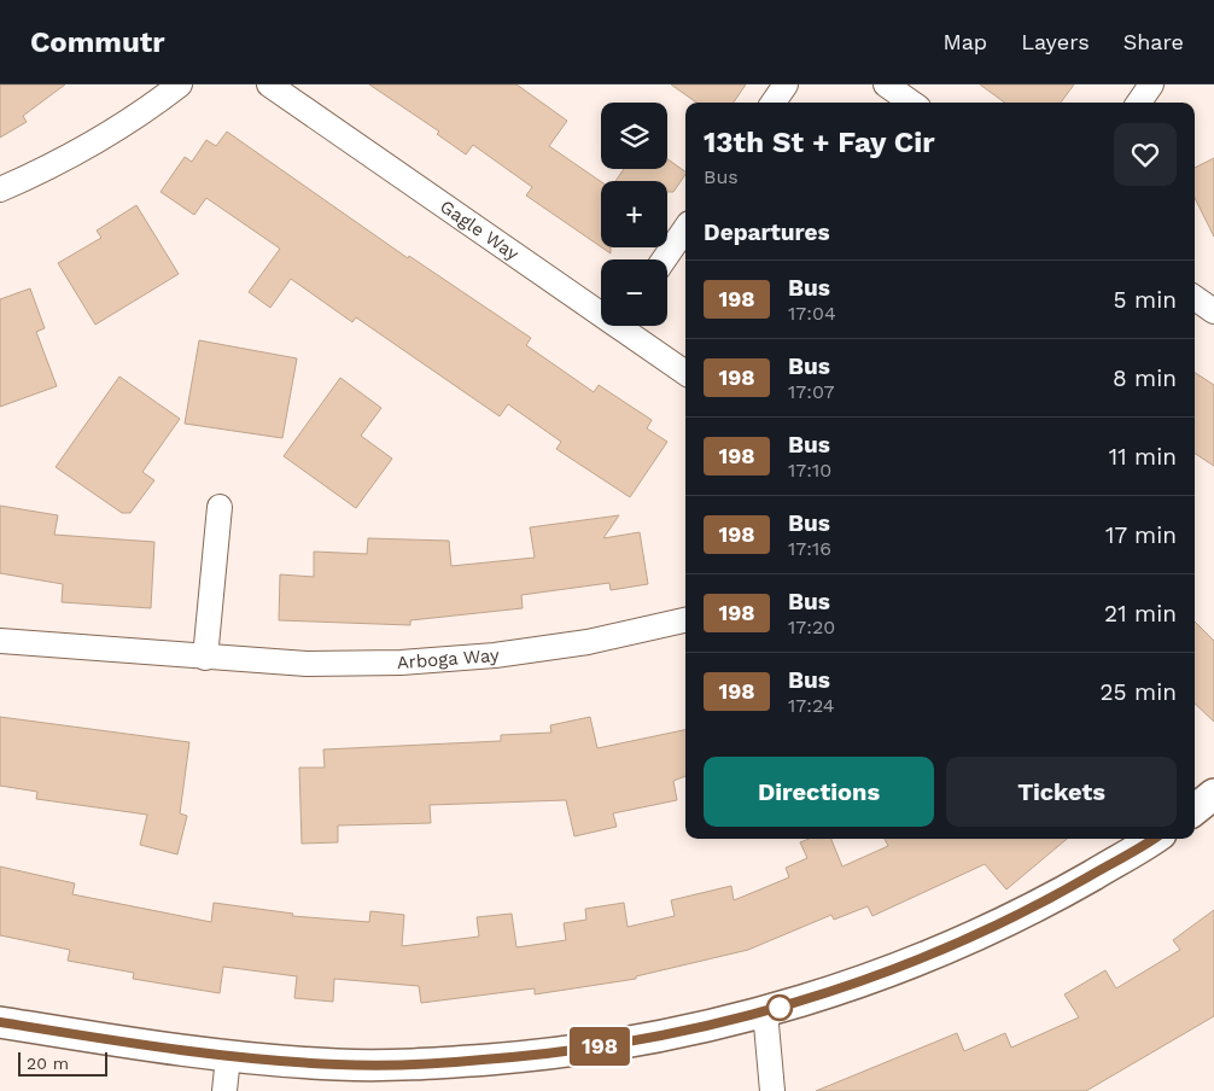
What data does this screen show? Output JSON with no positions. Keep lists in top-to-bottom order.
{
  "streets": {
    "street": ["Gagle Way", "Arboga Way"]
  },
  "lines": ["bus line 198"],
  "scale_bar": "20 m",
  "page": {
    "header": "Commutr",
    "nav": ["Map", "Layers", "Share"],
    "on_map": "198",
    "map_buttons": ["+", "−"],
    "heading": [
      ["13th St + Fay Cir", "Bus"],
      "Departures"
    ],
    "list": [
      {
        "mark": "198",
        "name": "Bus",
        "note": "17:04",
        "value": "5 min"
      },
      {
        "mark": "198",
        "name": "Bus",
        "note": "17:07",
        "value": "8 min"
      },
      {
        "mark": "198",
        "name": "Bus",
        "note": "17:10",
        "value": "11 min"
      },
      {
        "mark": "198",
        "name": "Bus",
        "note": "17:16",
        "value": "17 min"
      },
      {
        "mark": "198",
        "name": "Bus",
        "note": "17:20",
        "value": "21 min"
      },
      {
        "mark": "198",
        "name": "Bus",
        "note": "17:24",
        "value": "25 min"
      }
    ],
    "buttons": ["Directions", "Tickets"],
    "scale": "20 m"
  }
}
